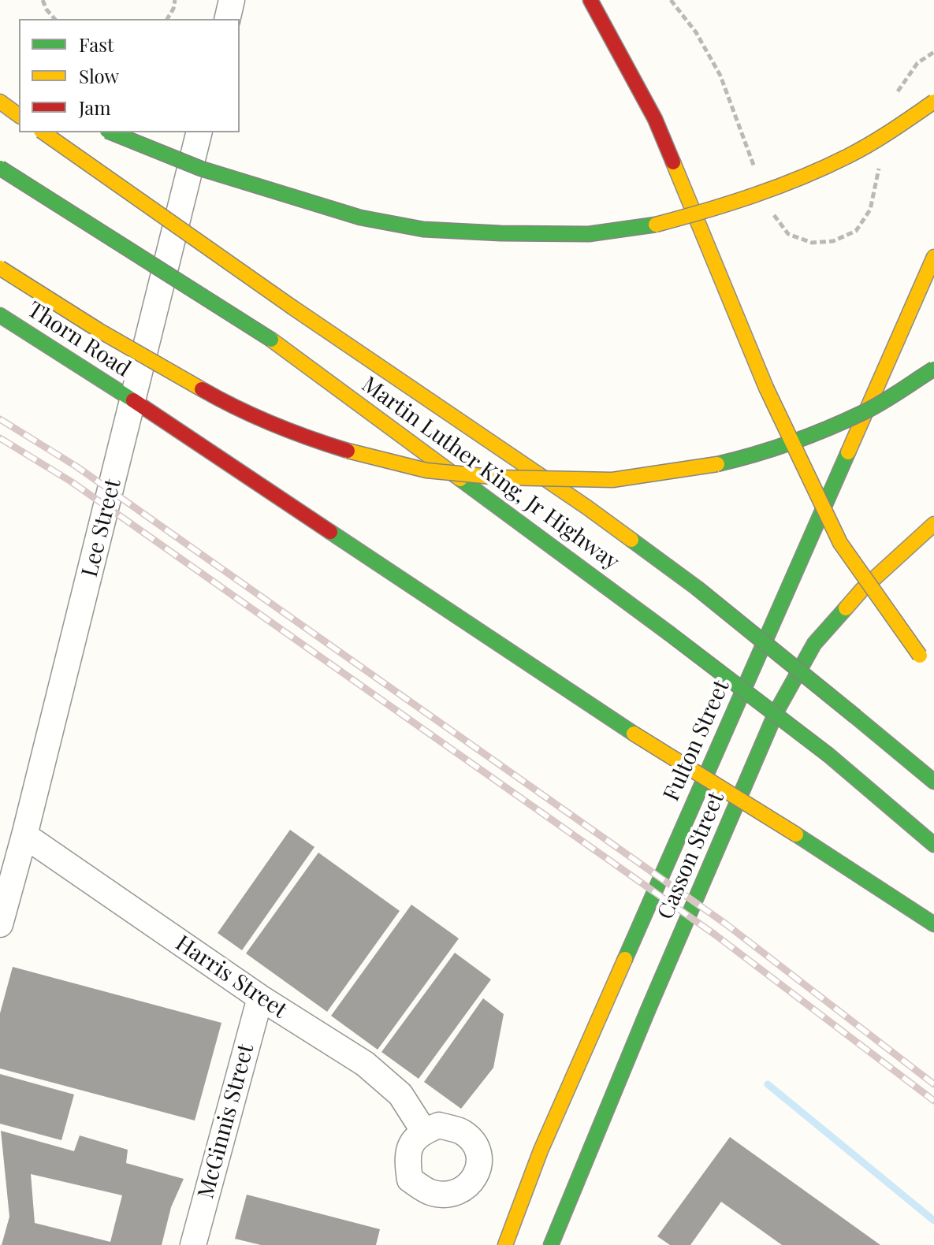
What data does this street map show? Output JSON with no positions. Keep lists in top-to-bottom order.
{
  "streets": {
    "main road": [
      "Thorn Road",
      "Martin Luther King, Jr Highway",
      "Fulton Street",
      "Casson Street"
    ],
    "street": ["Lee Street", "Harris Street", "McGinnis Street"]
  },
  "crossings": [
    ["Thorn Road", "Lee Street"],
    ["Lee Street", "Harris Street"],
    ["Harris Street", "McGinnis Street"]
  ],
  "legend": ["Fast", "Slow", "Jam"]
}
